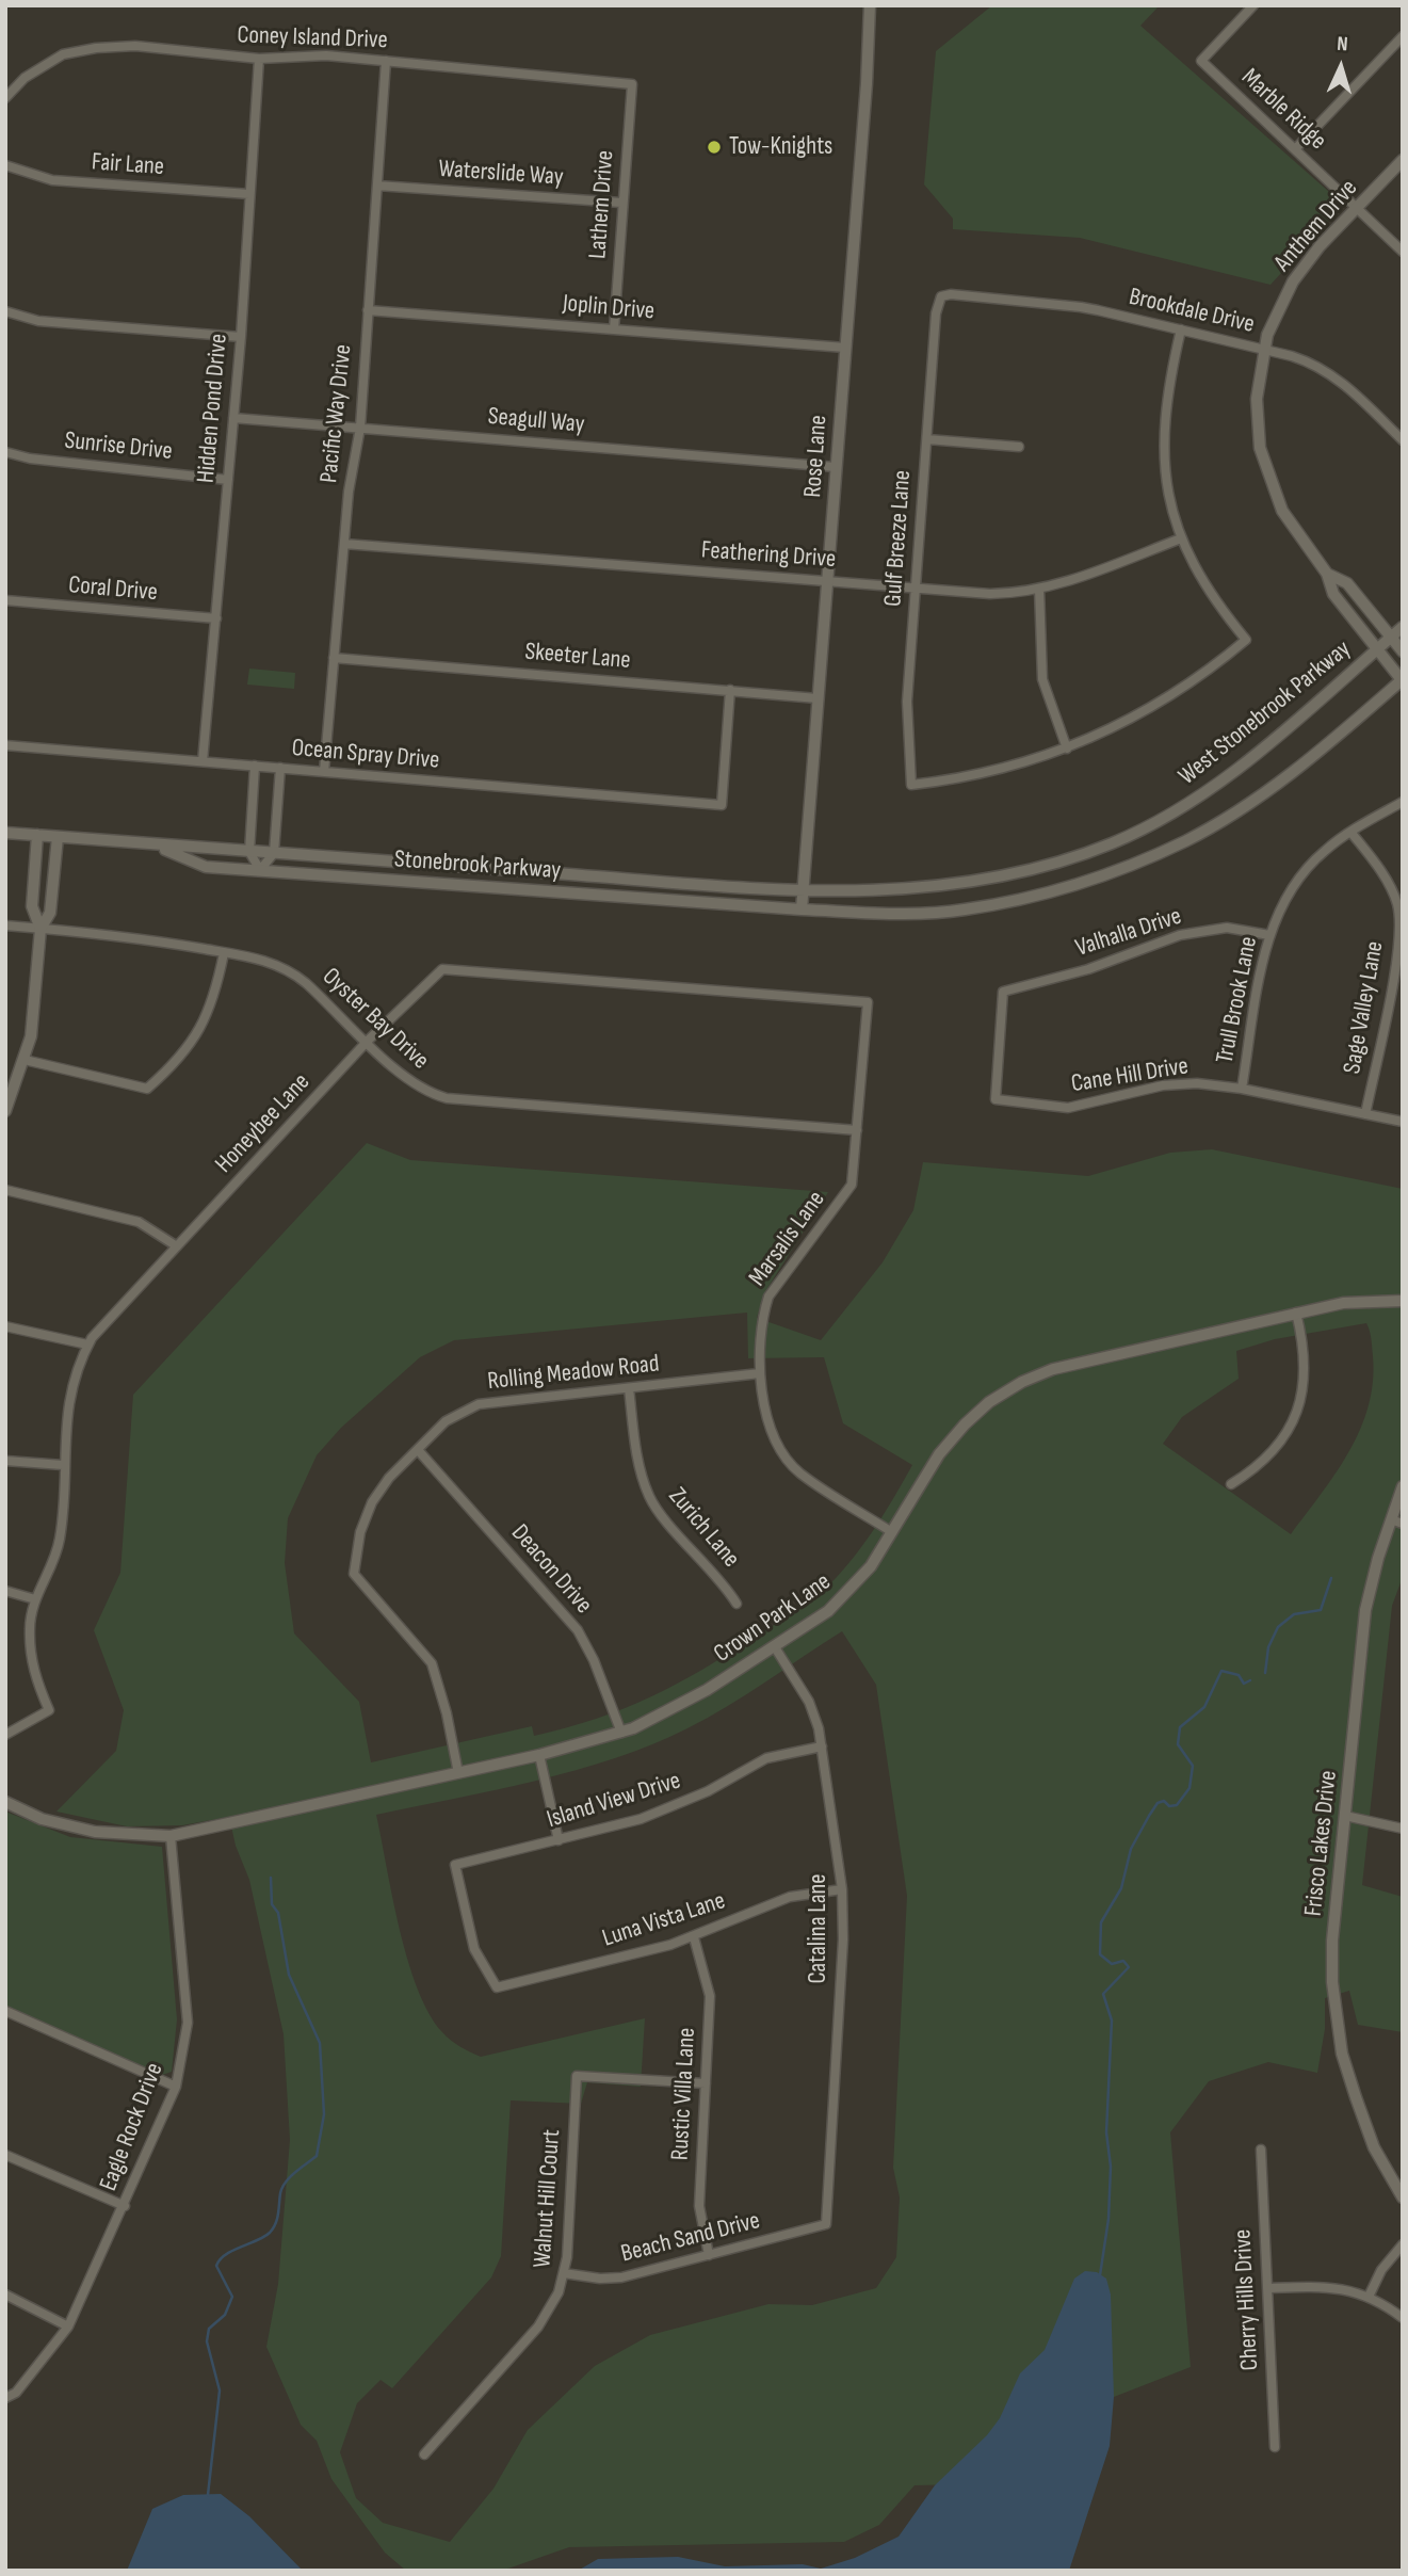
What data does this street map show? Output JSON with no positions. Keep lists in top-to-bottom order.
{
  "streets": {
    "street": [
      "Coney Island Drive",
      "Marble Ridge",
      "Fair Lane",
      "Waterslide Way",
      "Lathem Drive",
      "Anthem Drive",
      "Joplin Drive",
      "Brookdale Drive",
      "Hidden Pond Drive",
      "Pacific Way Drive",
      "Seagull Way",
      "Sunrise Drive",
      "Rose Lane",
      "Gulf Breeze Lane",
      "Feathering Drive",
      "Coral Drive",
      "Skeeter Lane",
      "West Stonebrook Parkway",
      "Ocean Spray Drive",
      "Stonebrook Parkway",
      "Valhalla Drive",
      "Trull Brook Lane",
      "Sage Valley Lane",
      "Oyster Bay Drive",
      "Cane Hill Drive",
      "Honeybee Lane",
      "Marsalis Lane",
      "Rolling Meadow Road",
      "Zurich Lane",
      "Deacon Drive",
      "Crown Park Lane",
      "Island View Drive",
      "Frisco Lakes Drive",
      "Luna Vista Lane",
      "Catalina Lane",
      "Rustic Villa Lane",
      "Eagle Rock Drive",
      "Walnut Hill Court",
      "Beach Sand Drive",
      "Cherry Hills Drive"
    ]
  },
  "crossings": [
    ["Coney Island Drive", "Lathem Drive"],
    ["Coney Island Drive", "Hidden Pond Drive"],
    ["Coney Island Drive", "Pacific Way Drive"],
    ["Marble Ridge", "Anthem Drive"],
    ["Fair Lane", "Hidden Pond Drive"],
    ["Waterslide Way", "Lathem Drive"],
    ["Waterslide Way", "Pacific Way Drive"],
    ["Lathem Drive", "Joplin Drive"],
    ["Anthem Drive", "Brookdale Drive"],
    ["Anthem Drive", "West Stonebrook Parkway"],
    ["Joplin Drive", "Pacific Way Drive"],
    ["Joplin Drive", "Rose Lane"],
    ["Brookdale Drive", "Gulf Breeze Lane"],
    ["Hidden Pond Drive", "Seagull Way"],
    ["Hidden Pond Drive", "Sunrise Drive"],
    ["Hidden Pond Drive", "Coral Drive"],
    ["Hidden Pond Drive", "Ocean Spray Drive"],
    ["Pacific Way Drive", "Seagull Way"],
    ["Pacific Way Drive", "Feathering Drive"],
    ["Pacific Way Drive", "Skeeter Lane"],
    ["Pacific Way Drive", "Ocean Spray Drive"],
    ["Seagull Way", "Rose Lane"],
    ["Rose Lane", "Feathering Drive"],
    ["Rose Lane", "Skeeter Lane"],
    ["Rose Lane", "West Stonebrook Parkway"],
    ["Rose Lane", "Stonebrook Parkway"],
    ["Gulf Breeze Lane", "Feathering Drive"],
    ["Skeeter Lane", "Ocean Spray Drive"],
    ["West Stonebrook Parkway", "Stonebrook Parkway"],
    ["Valhalla Drive", "Trull Brook Lane"],
    ["Valhalla Drive", "Cane Hill Drive"],
    ["Trull Brook Lane", "Sage Valley Lane"],
    ["Trull Brook Lane", "Cane Hill Drive"],
    ["Sage Valley Lane", "Cane Hill Drive"],
    ["Oyster Bay Drive", "Honeybee Lane"],
    ["Oyster Bay Drive", "Marsalis Lane"],
    ["Honeybee Lane", "Marsalis Lane"],
    ["Marsalis Lane", "Rolling Meadow Road"],
    ["Marsalis Lane", "Crown Park Lane"],
    ["Rolling Meadow Road", "Zurich Lane"],
    ["Rolling Meadow Road", "Deacon Drive"],
    ["Rolling Meadow Road", "Crown Park Lane"],
    ["Deacon Drive", "Crown Park Lane"],
    ["Crown Park Lane", "Catalina Lane"],
    ["Crown Park Lane", "Eagle Rock Drive"],
    ["Island View Drive", "Luna Vista Lane"],
    ["Island View Drive", "Catalina Lane"],
    ["Luna Vista Lane", "Catalina Lane"],
    ["Luna Vista Lane", "Rustic Villa Lane"],
    ["Catalina Lane", "Beach Sand Drive"],
    ["Rustic Villa Lane", "Walnut Hill Court"],
    ["Rustic Villa Lane", "Beach Sand Drive"],
    ["Walnut Hill Court", "Beach Sand Drive"]
  ],
  "places": ["Tow-Knights"],
  "north": "top"
}
